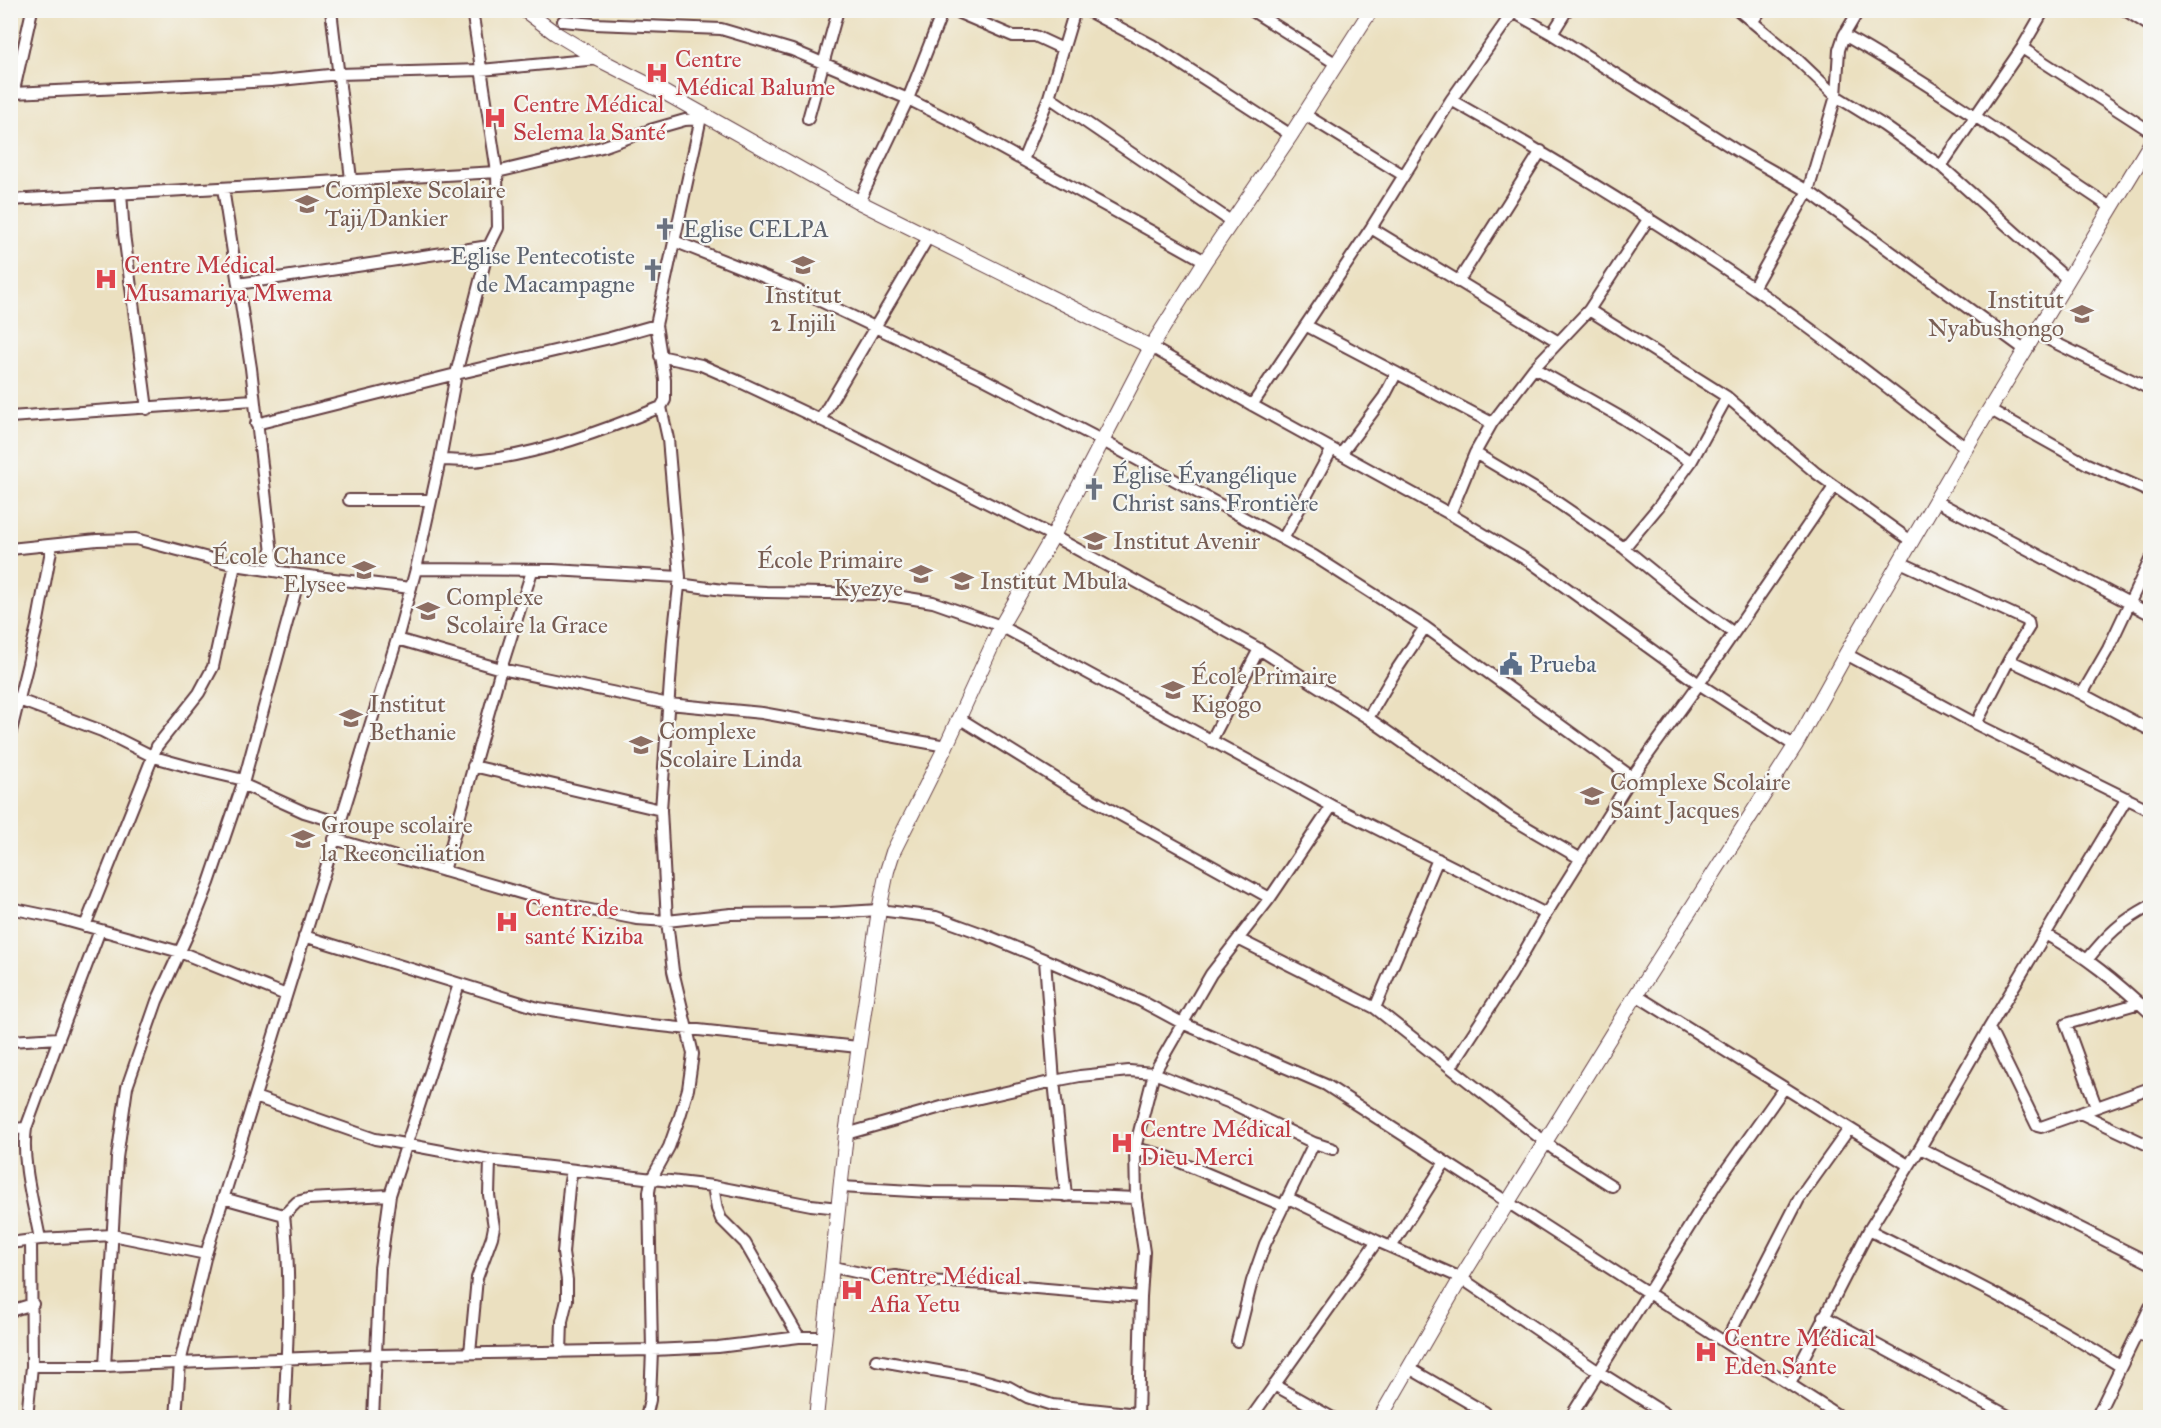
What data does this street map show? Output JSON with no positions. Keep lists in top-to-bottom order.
{
  "places": {
    "hospital": [
      "Centre Médical Balume",
      "Centre Médical Selema la Santé",
      "Centre Médical Musamariya Mwema",
      "Centre de santé Kiziba",
      "Centre Médical Dieu Merci",
      "Centre Médical Afia Yetu",
      "Centre Médical Eden Sante"
    ],
    "school or university": [
      "Complexe Scolaire Taji/Dankier",
      "Institut 2 Injili",
      "Institut Nyabushongo",
      "Institut Avenir",
      "École Chance Elysee",
      "École Primaire Kyezye",
      "Institut Mbula",
      "Complexe Scolaire la Grace",
      "École Primaire Kigogo",
      "Institut Bethanie",
      "Complexe Scolaire Linda",
      "Complexe Scolaire Saint Jacques",
      "Groupe scolaire la Reconciliation"
    ],
    "church": ["Eglise CELPA", "Eglise Pentecotiste de Macampagne", "Église Évangélique Christ sans Frontière"],
    "public building": ["Prueba"]
  }
}
